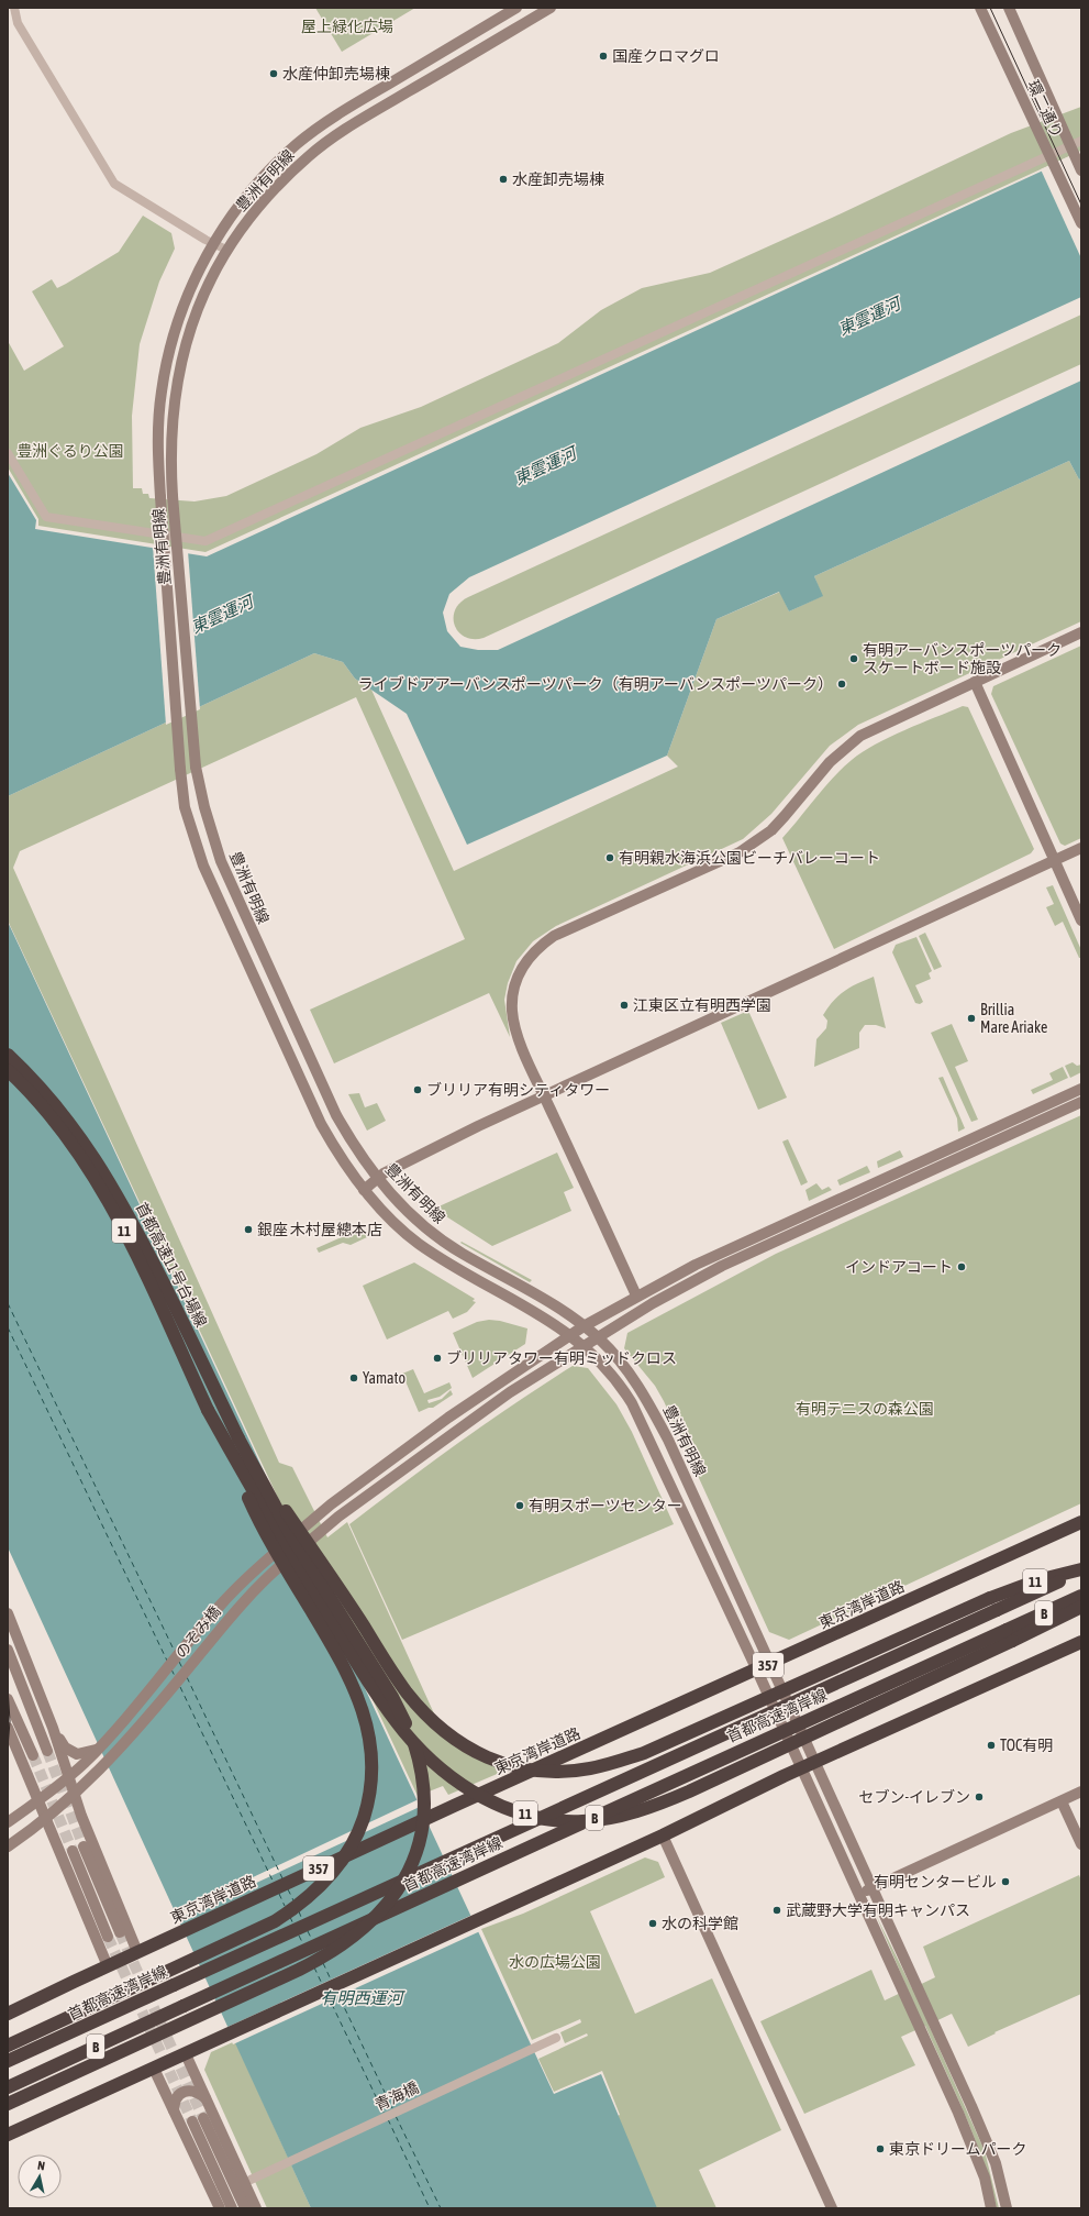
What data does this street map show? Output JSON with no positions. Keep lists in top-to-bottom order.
{
  "streets": {
    "highway": [
      "11",
      "首都高速11号台場線",
      "東京湾岸道路",
      "B",
      "357",
      "首都高速湾岸線"
    ],
    "street": [
      "環二通り",
      "豊洲有明線",
      "のぞみ橋",
      "青海橋"
    ]
  },
  "crossings": [
    ["豊洲有明線", "東京湾岸道路"],
    ["豊洲有明線", "のぞみ橋"],
    ["11", "首都高速11号台場線"],
    ["11", "首都高速湾岸線"]
  ],
  "water": ["東雲運河", "有明西運河"],
  "parks": [
    "屋上緑化広場",
    "豊洲ぐるり公園",
    "有明テニスの森公園",
    "水の広場公園"
  ],
  "places": [
    "国産クロマグロ",
    "水産仲卸売場棟",
    "水産卸売場棟",
    "有明アーバンスポーツパーク スケートボード施設",
    "ライブドアアーバンスポーツパーク（有明アーバンスポーツパーク）",
    "有明親水海浜公園ビーチバレーコート",
    "江東区立有明西学園",
    "Brillia Mare Ariake",
    "ブリリア有明シティタワー",
    "銀座 木村屋總本店",
    "インドアコート",
    "ブリリアタワー有明ミッドクロス",
    "Yamato",
    "有明スポーツセンター",
    "TOC有明",
    "セブン-イレブン",
    "有明センタービル",
    "武蔵野大学有明キャンパス",
    "水の科学館",
    "東京ドリームパーク"
  ],
  "north": "top"
}
